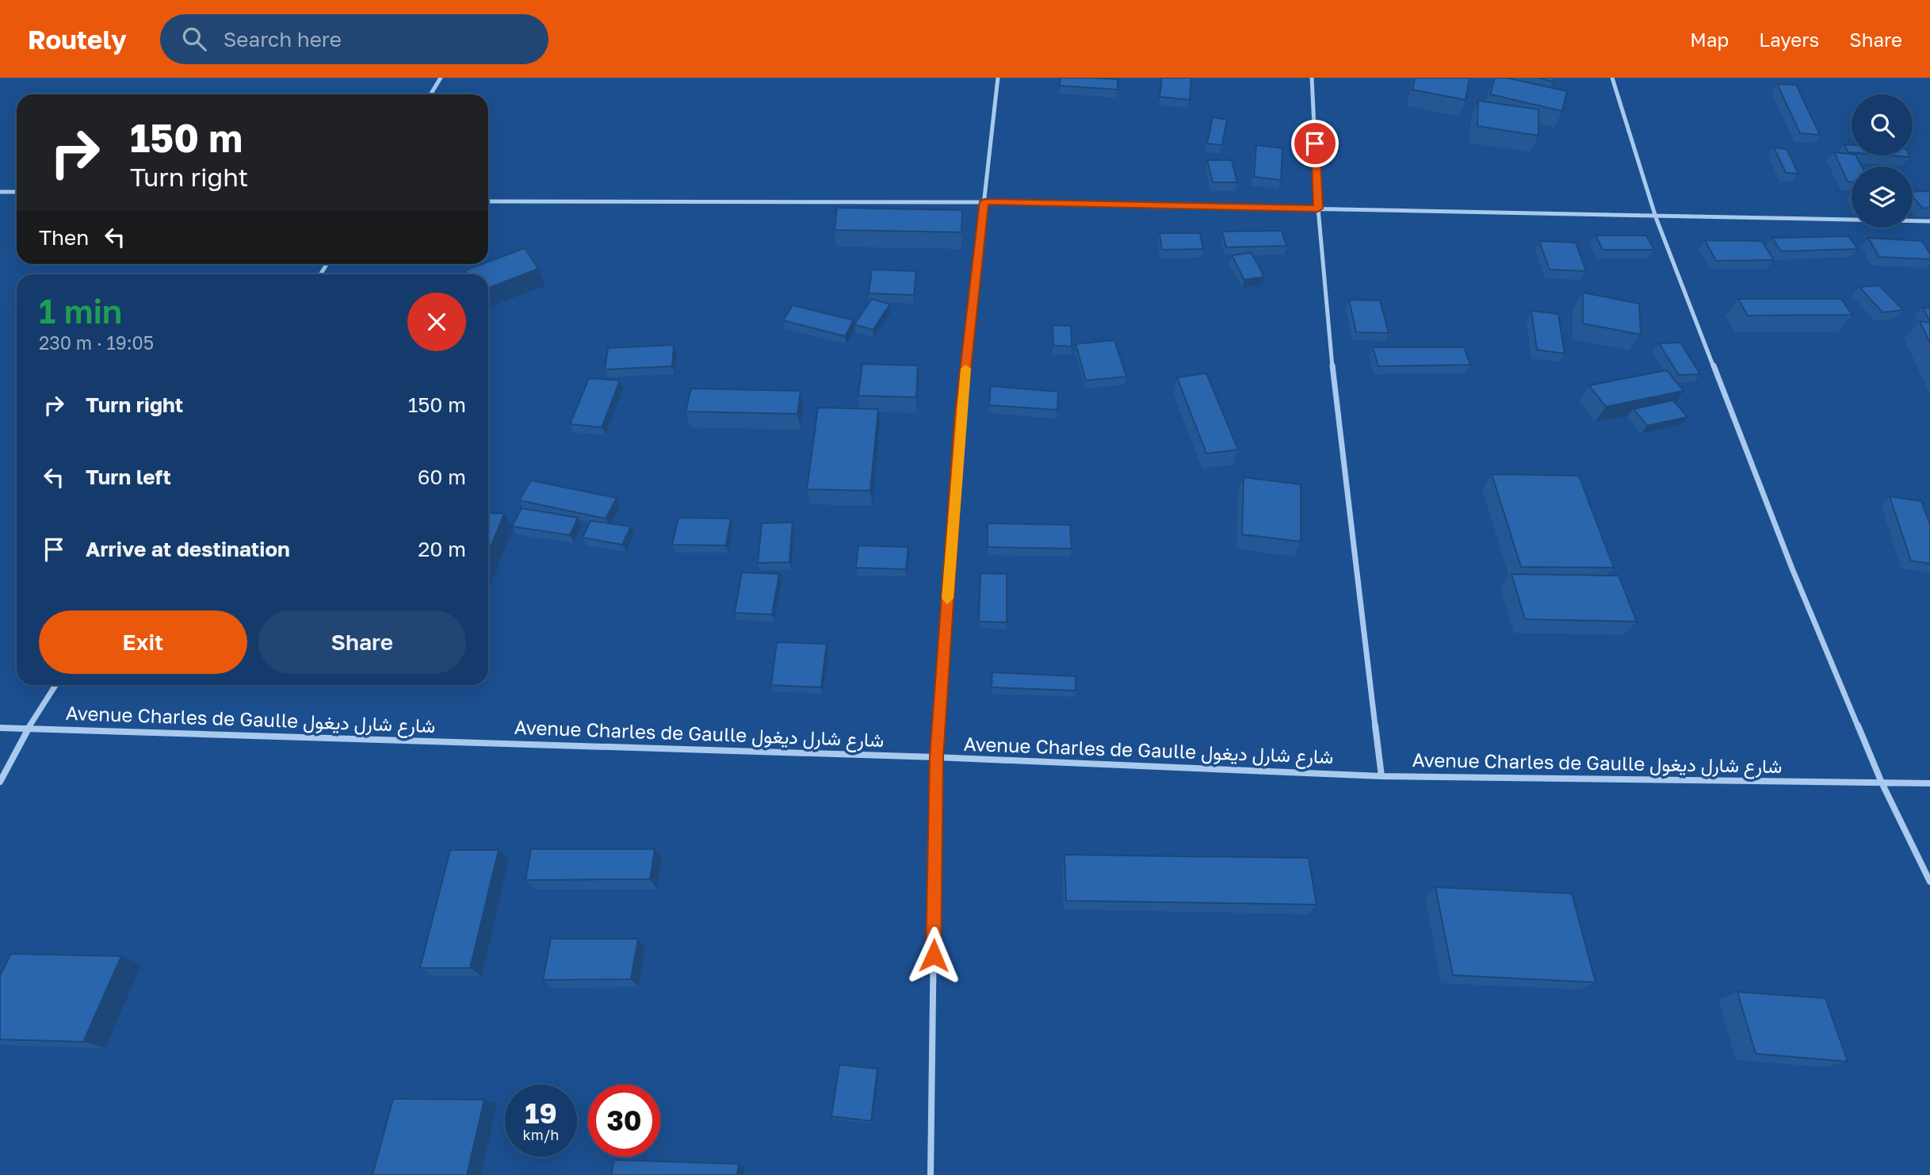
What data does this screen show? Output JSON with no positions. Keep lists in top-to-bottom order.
{
  "streets": {
    "street": ["Avenue Charles de Gaulle شارع شارل ديغول"]
  },
  "page": {
    "header": "Routely",
    "search": "Search here",
    "nav": ["Map", "Layers", "Share"],
    "turn": ["150 m", "Turn right"],
    "then": "Then",
    "heading": ["1 min", "230 m · 19:05"],
    "list": [
      {
        "name": "Turn right",
        "value": "150 m"
      },
      {
        "name": "Turn left",
        "value": "60 m"
      },
      {
        "name": "Arrive at destination",
        "value": "20 m"
      }
    ],
    "buttons": ["Exit", "Share"],
    "speed": "19 km/h",
    "limit": "30"
  }
}
